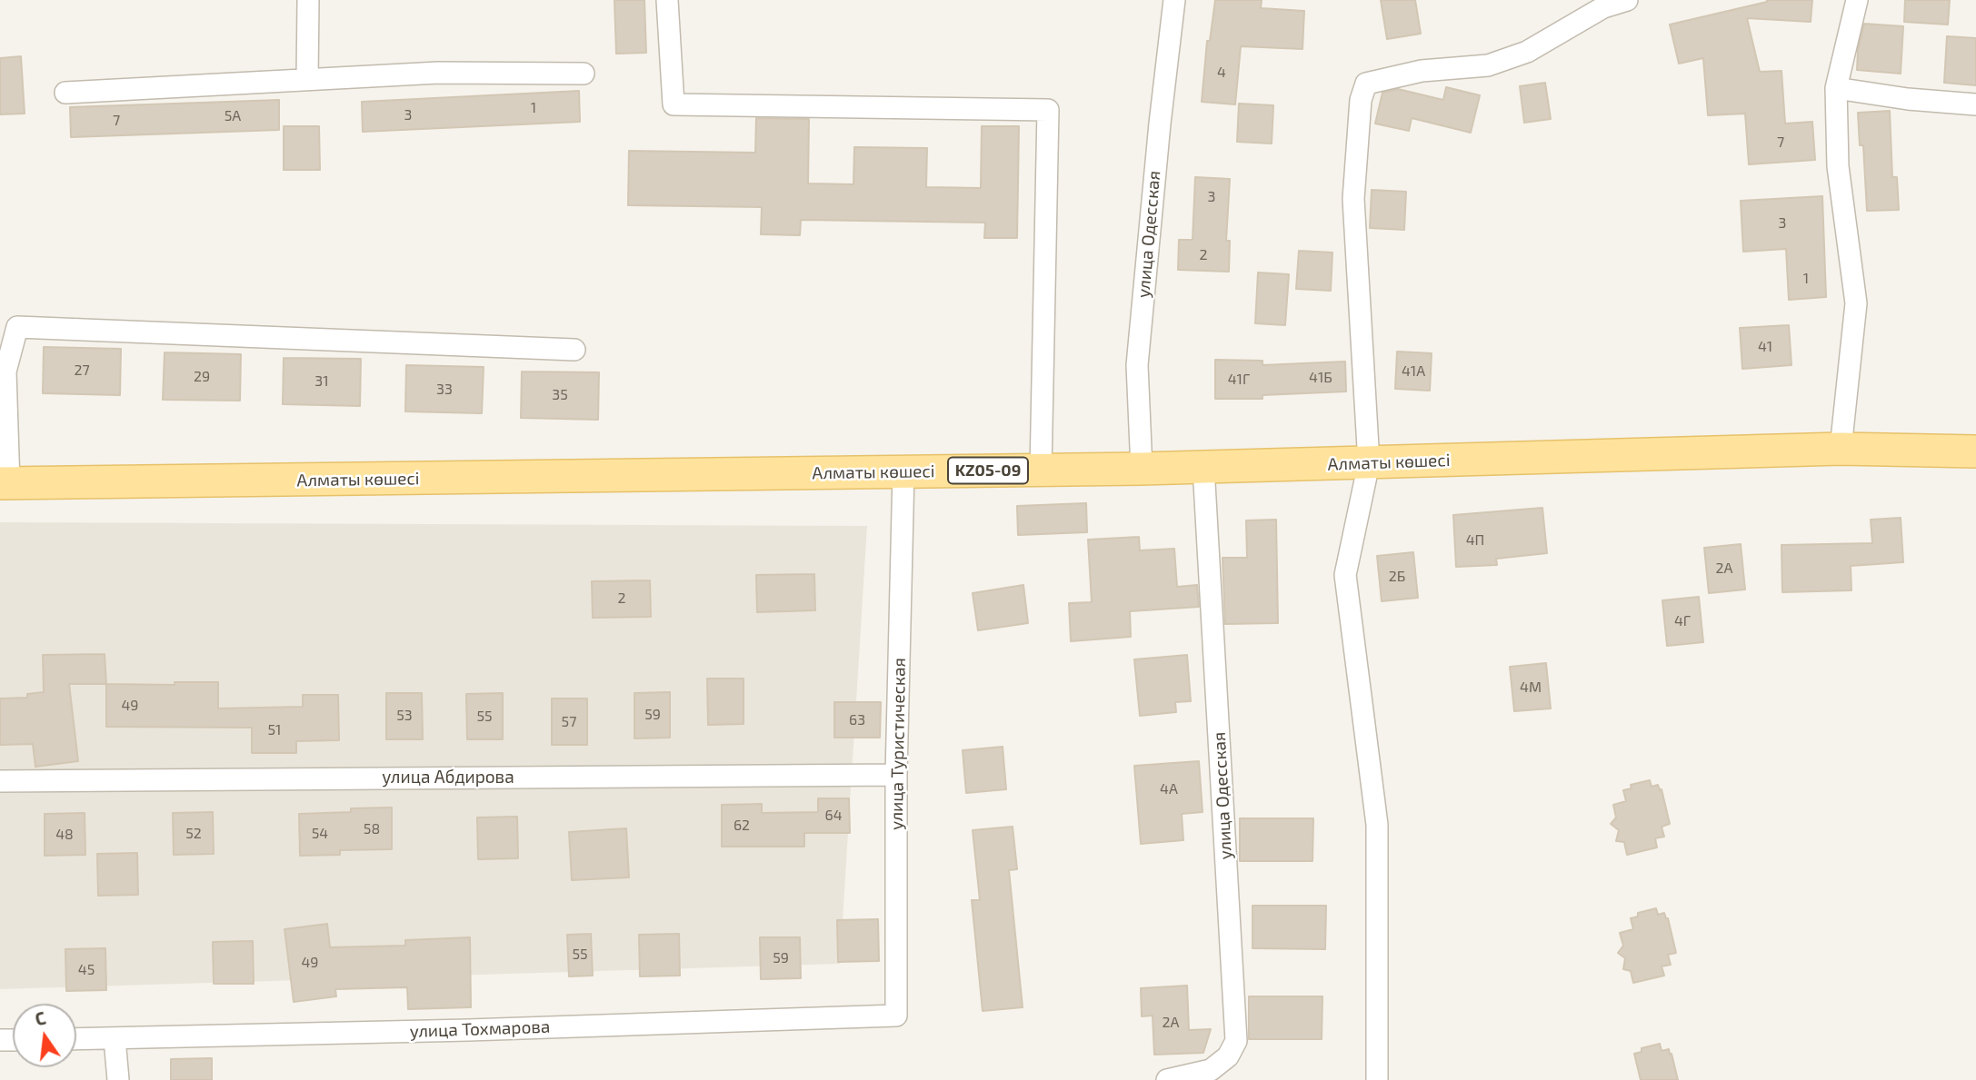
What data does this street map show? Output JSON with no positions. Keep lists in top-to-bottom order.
{
  "streets": {
    "main road": ["Алматы көшесі", "KZ05-09"],
    "street": [
      "улица Одесская",
      "улица Туристическая",
      "улица Абдирова",
      "улица Тохмарова"
    ]
  },
  "crossings": [
    ["улица Одесская", "Алматы көшесі"],
    ["Алматы көшесі", "улица Туристическая"],
    ["улица Туристическая", "улица Абдирова"],
    ["улица Туристическая", "улица Тохмарова"]
  ],
  "house_numbers": [
    "4",
    "1",
    "3",
    "5А",
    "7",
    "7",
    "3",
    "3",
    "2",
    "1",
    "41",
    "27",
    "41А",
    "29",
    "41Б",
    "41Г",
    "31",
    "33",
    "35",
    "4П",
    "2А",
    "2Б",
    "2",
    "4Г",
    "4М",
    "49",
    "59",
    "53",
    "55",
    "63",
    "57",
    "51",
    "4А",
    "64",
    "62",
    "58",
    "52",
    "54",
    "48",
    "55",
    "59",
    "49",
    "45",
    "2А"
  ],
  "north": "top"
}
